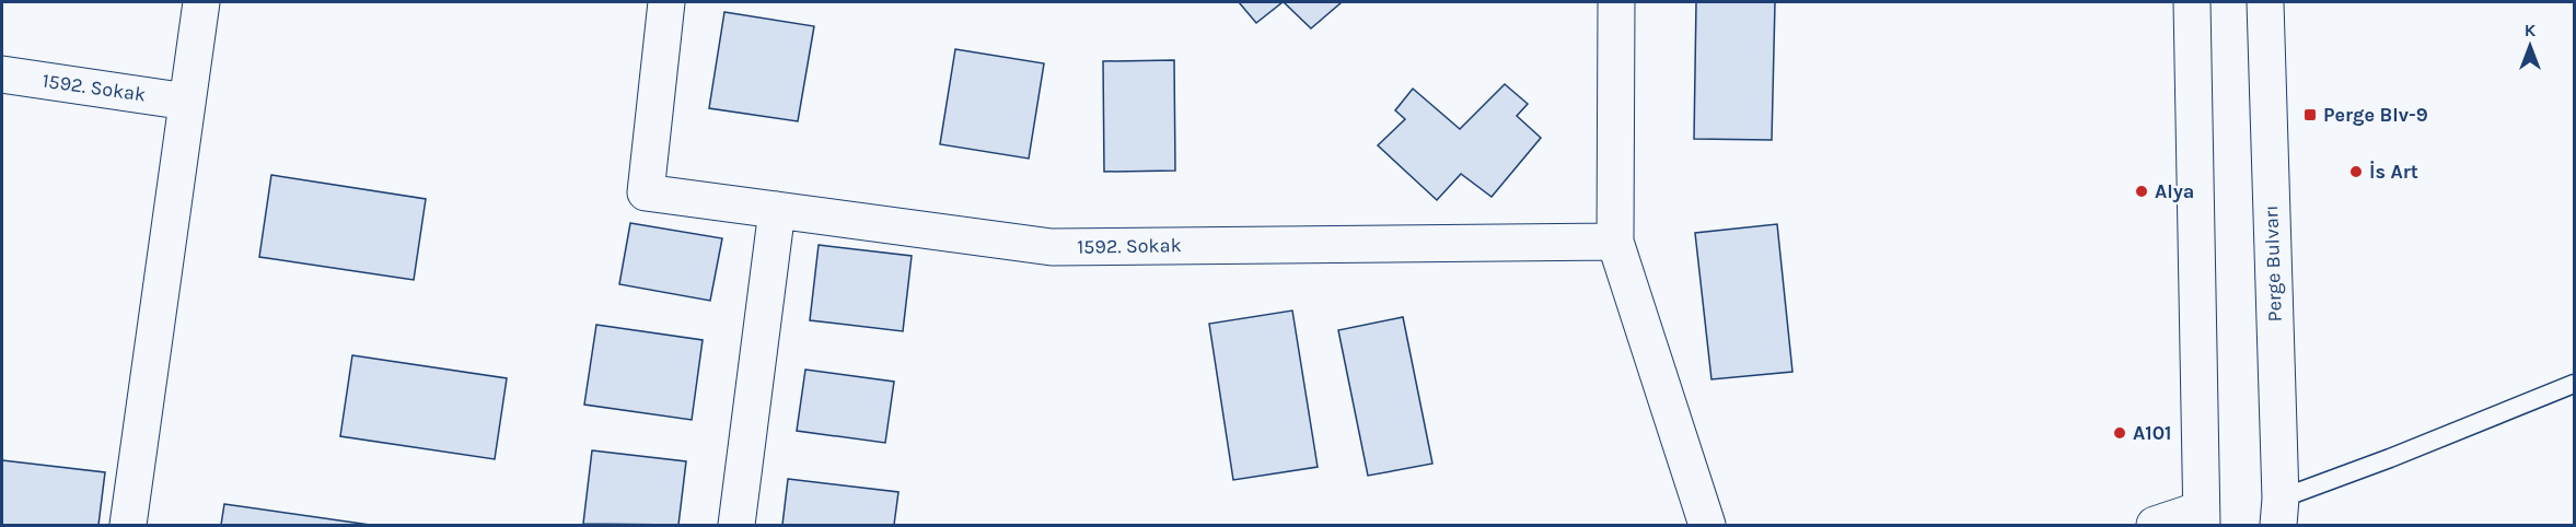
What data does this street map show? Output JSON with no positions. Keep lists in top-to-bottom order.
{
  "streets": {
    "street": ["1592. Sokak", "Perge Bulvarı"]
  },
  "places": {
    "transit": ["Perge Blv-9"],
    "other": ["İs Art", "Alya", "A101"]
  },
  "north": "top"
}
